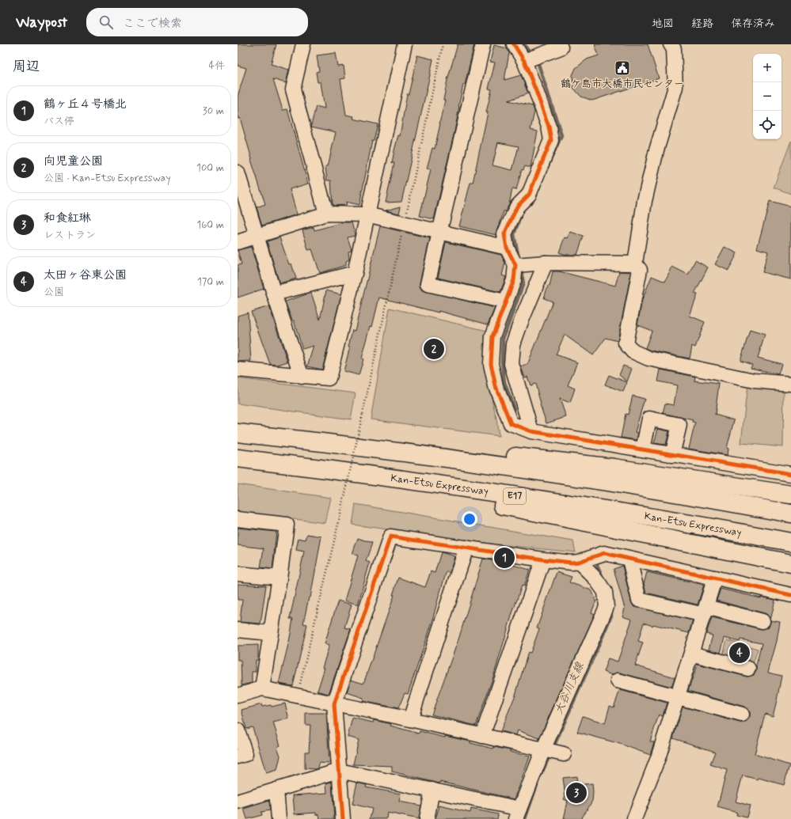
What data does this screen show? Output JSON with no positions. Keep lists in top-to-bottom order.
{
  "streets": {
    "highway": ["Kan-Etsu Expressway", "E17"]
  },
  "water": ["大谷川支線"],
  "places": {
    "public building": ["鶴ケ島市大橋市民センター"]
  },
  "page": {
    "header": "Waypost",
    "search": "ここで検索",
    "nav": ["地図", "経路", "保存済み"],
    "heading": ["周辺", "4件"],
    "map_buttons": ["+", "−"],
    "list": [
      {
        "mark": "1",
        "name": "鶴ヶ丘４号橋北",
        "note": "バス停",
        "value": "30 m"
      },
      {
        "mark": "2",
        "name": "向児童公園",
        "note": "公園 · Kan-Etsu Expressway",
        "value": "100 m"
      },
      {
        "mark": "3",
        "name": "和食紅琳",
        "note": "レストラン",
        "value": "160 m"
      },
      {
        "mark": "4",
        "name": "太田ヶ谷東公園",
        "note": "公園",
        "value": "170 m"
      }
    ],
    "pins": [
      "2",
      "1",
      "4",
      "3"
    ]
  }
}
